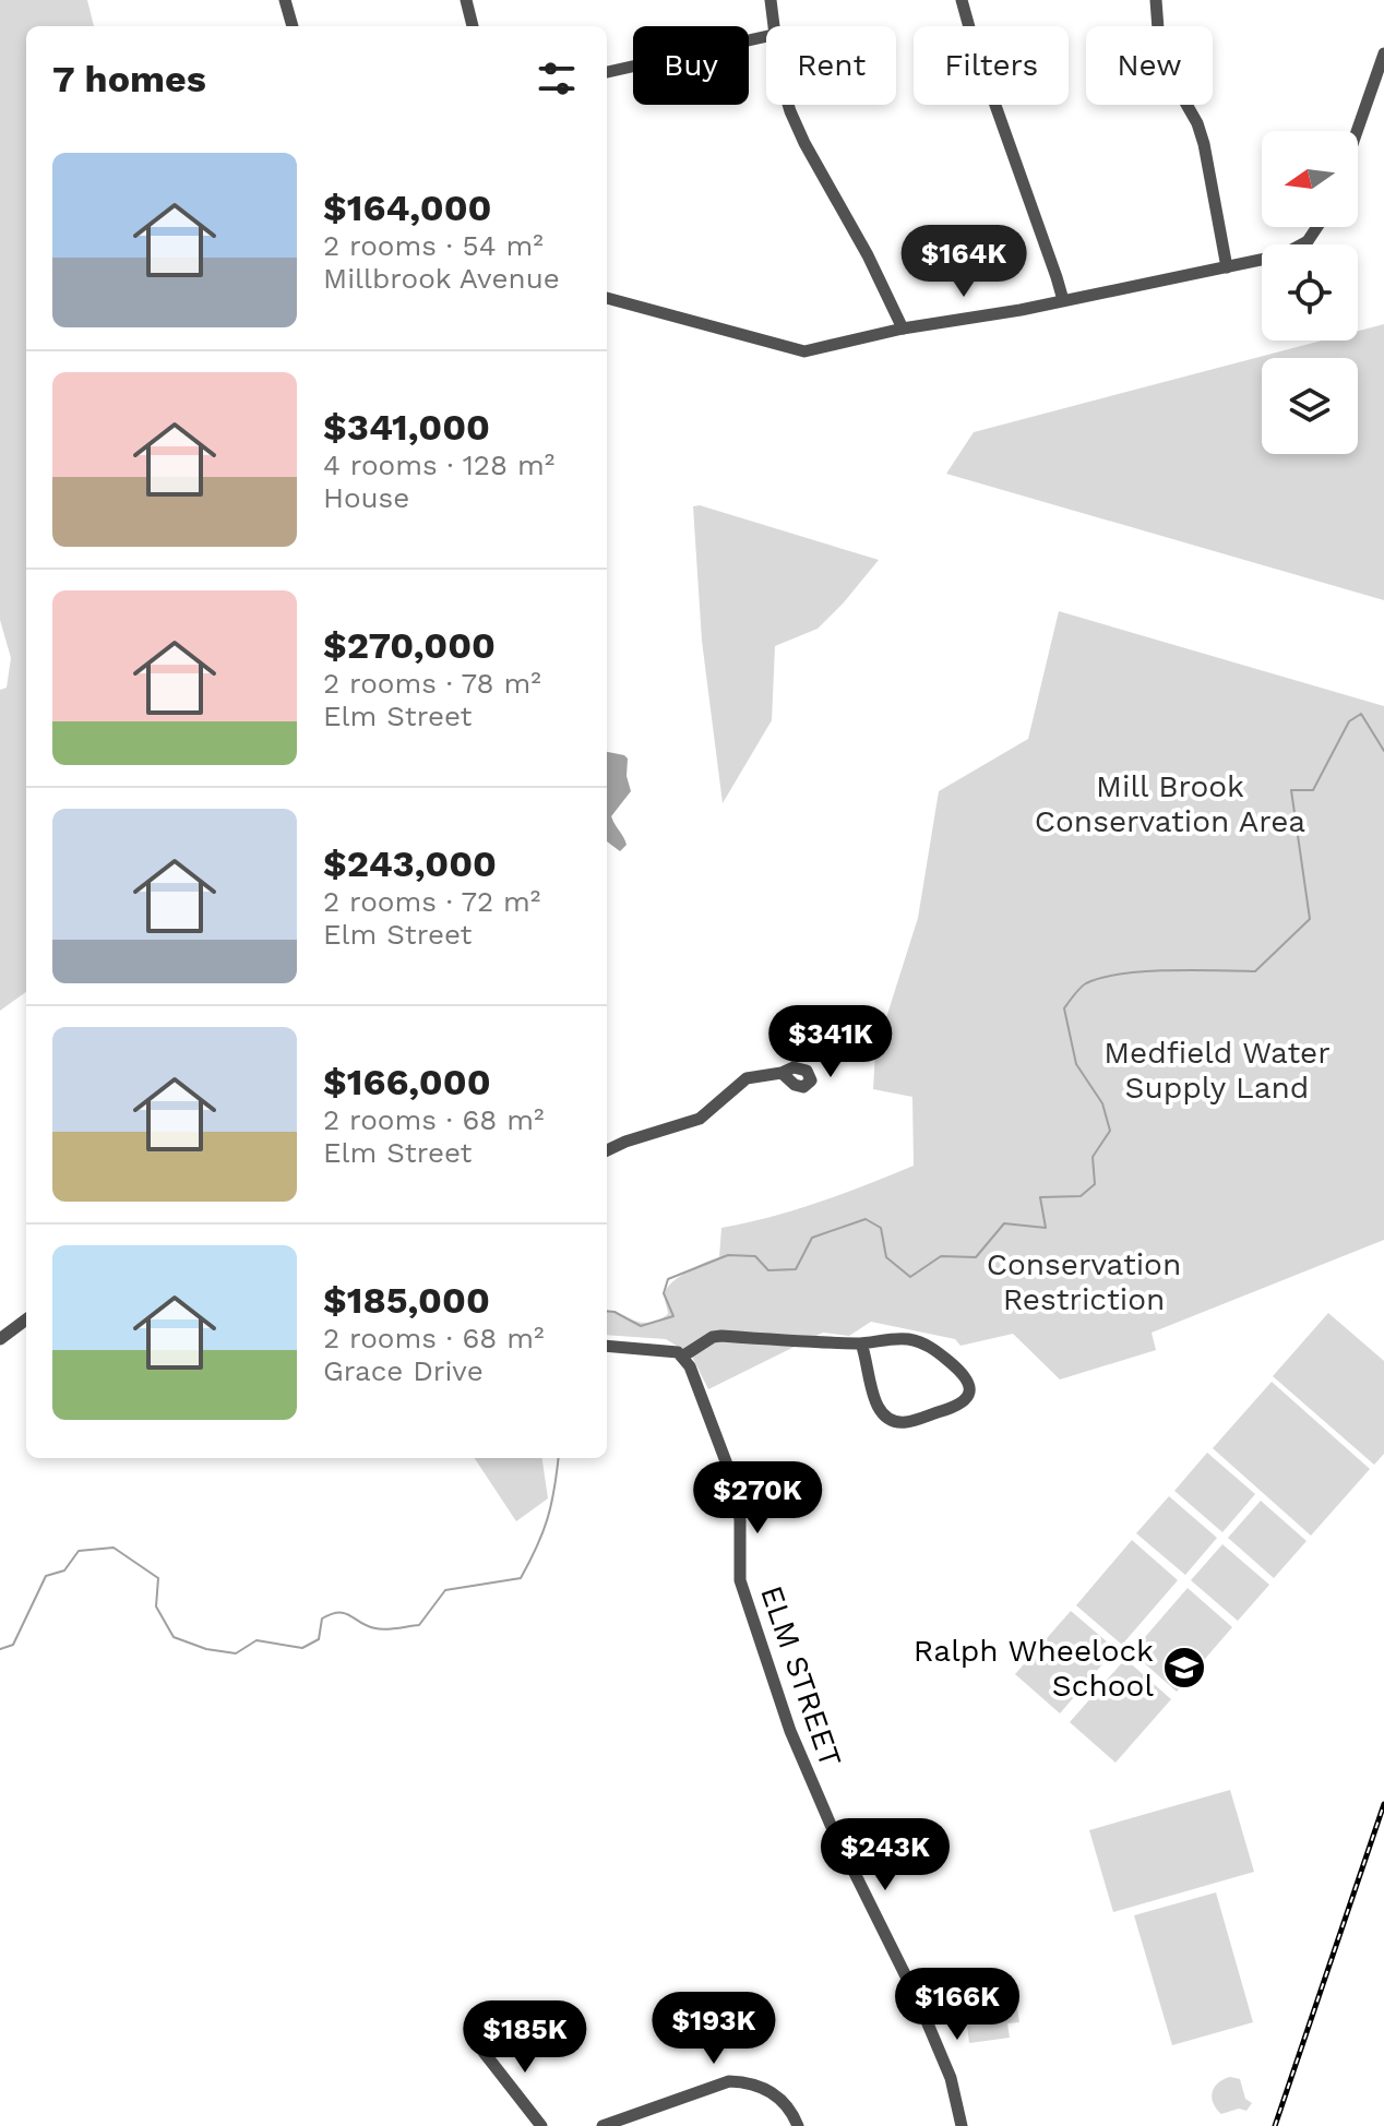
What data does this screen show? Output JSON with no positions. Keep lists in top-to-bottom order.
{
  "streets": {
    "street": ["ELM STREET"]
  },
  "parks": ["Mill Brook Conservation Area", "Medfield Water Supply Land", "Conservation Restriction"],
  "places": {
    "school or university": ["Ralph Wheelock School"]
  },
  "north": "left",
  "page": {
    "chip": [
      "Buy",
      "Rent",
      "Filters",
      "New"
    ],
    "heading": "7 homes",
    "list": [
      {
        "name": "$164,000",
        "note": "2 rooms · 54 m² · Millbrook Avenue"
      },
      {
        "name": "$341,000",
        "note": "4 rooms · 128 m² · House"
      },
      {
        "name": "$270,000",
        "note": "2 rooms · 78 m² · Elm Street"
      },
      {
        "name": "$243,000",
        "note": "2 rooms · 72 m² · Elm Street"
      },
      {
        "name": "$166,000",
        "note": "2 rooms · 68 m² · Elm Street"
      },
      {
        "name": "$185,000",
        "note": "2 rooms · 68 m² · Grace Drive"
      }
    ],
    "price": [
      "$164K",
      "$341K",
      "$270K",
      "$243K",
      "$166K",
      "$193K",
      "$185K"
    ]
  }
}
